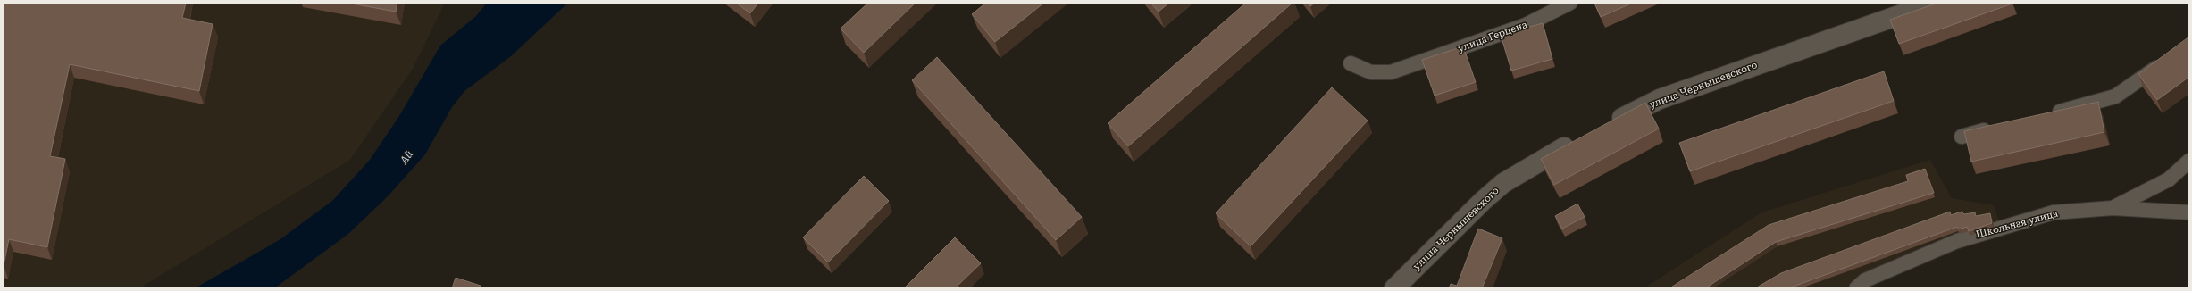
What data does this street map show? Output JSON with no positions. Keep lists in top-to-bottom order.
{
  "streets": {
    "main road": ["улица Чернышевского"],
    "street": ["улица Герцена", "Школьная улица"]
  },
  "water": ["Ай"]
}
